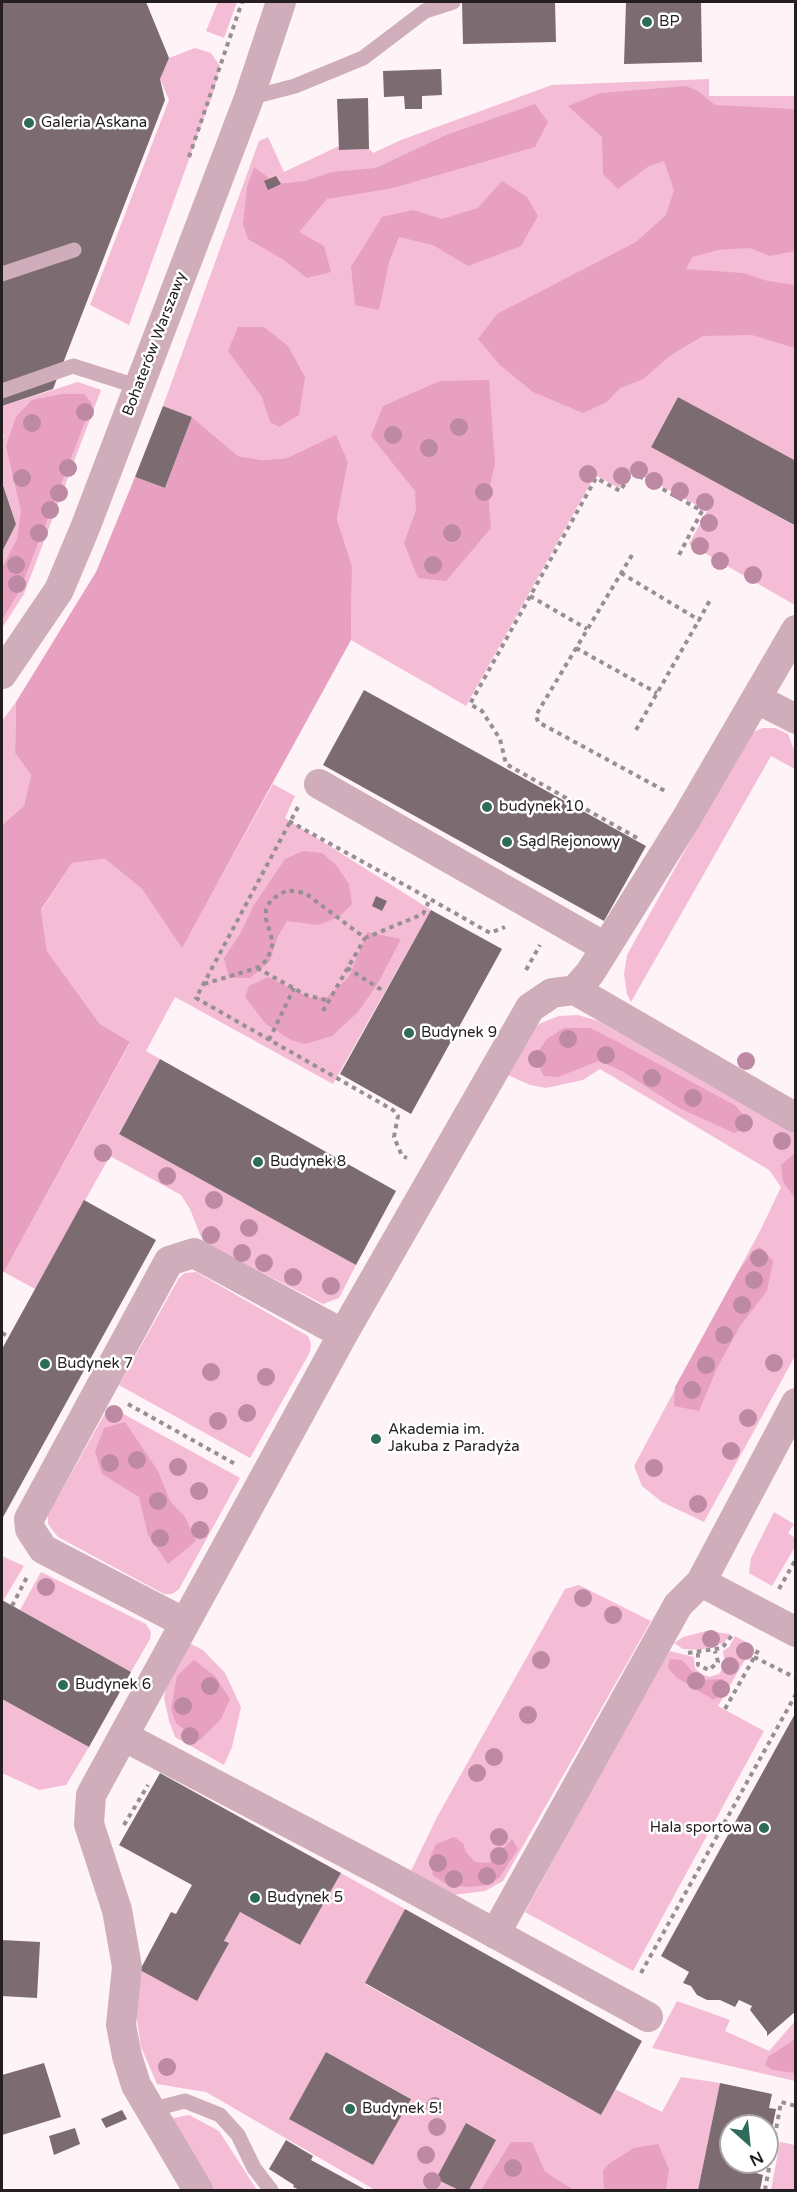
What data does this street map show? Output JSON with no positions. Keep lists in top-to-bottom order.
{
  "streets": {
    "street": ["Bohaterów Warszawy"]
  },
  "places": [
    "BP",
    "Galeria Askana",
    "budynek 10",
    "Sąd Rejonowy",
    "Budynek 9",
    "Budynek 8",
    "Budynek 7",
    "Akademia im. Jakuba z Paradyża",
    "Budynek 6",
    "Hala sportowa",
    "Budynek 5",
    "Budynek 5!"
  ],
  "north": "bottom right"
}
